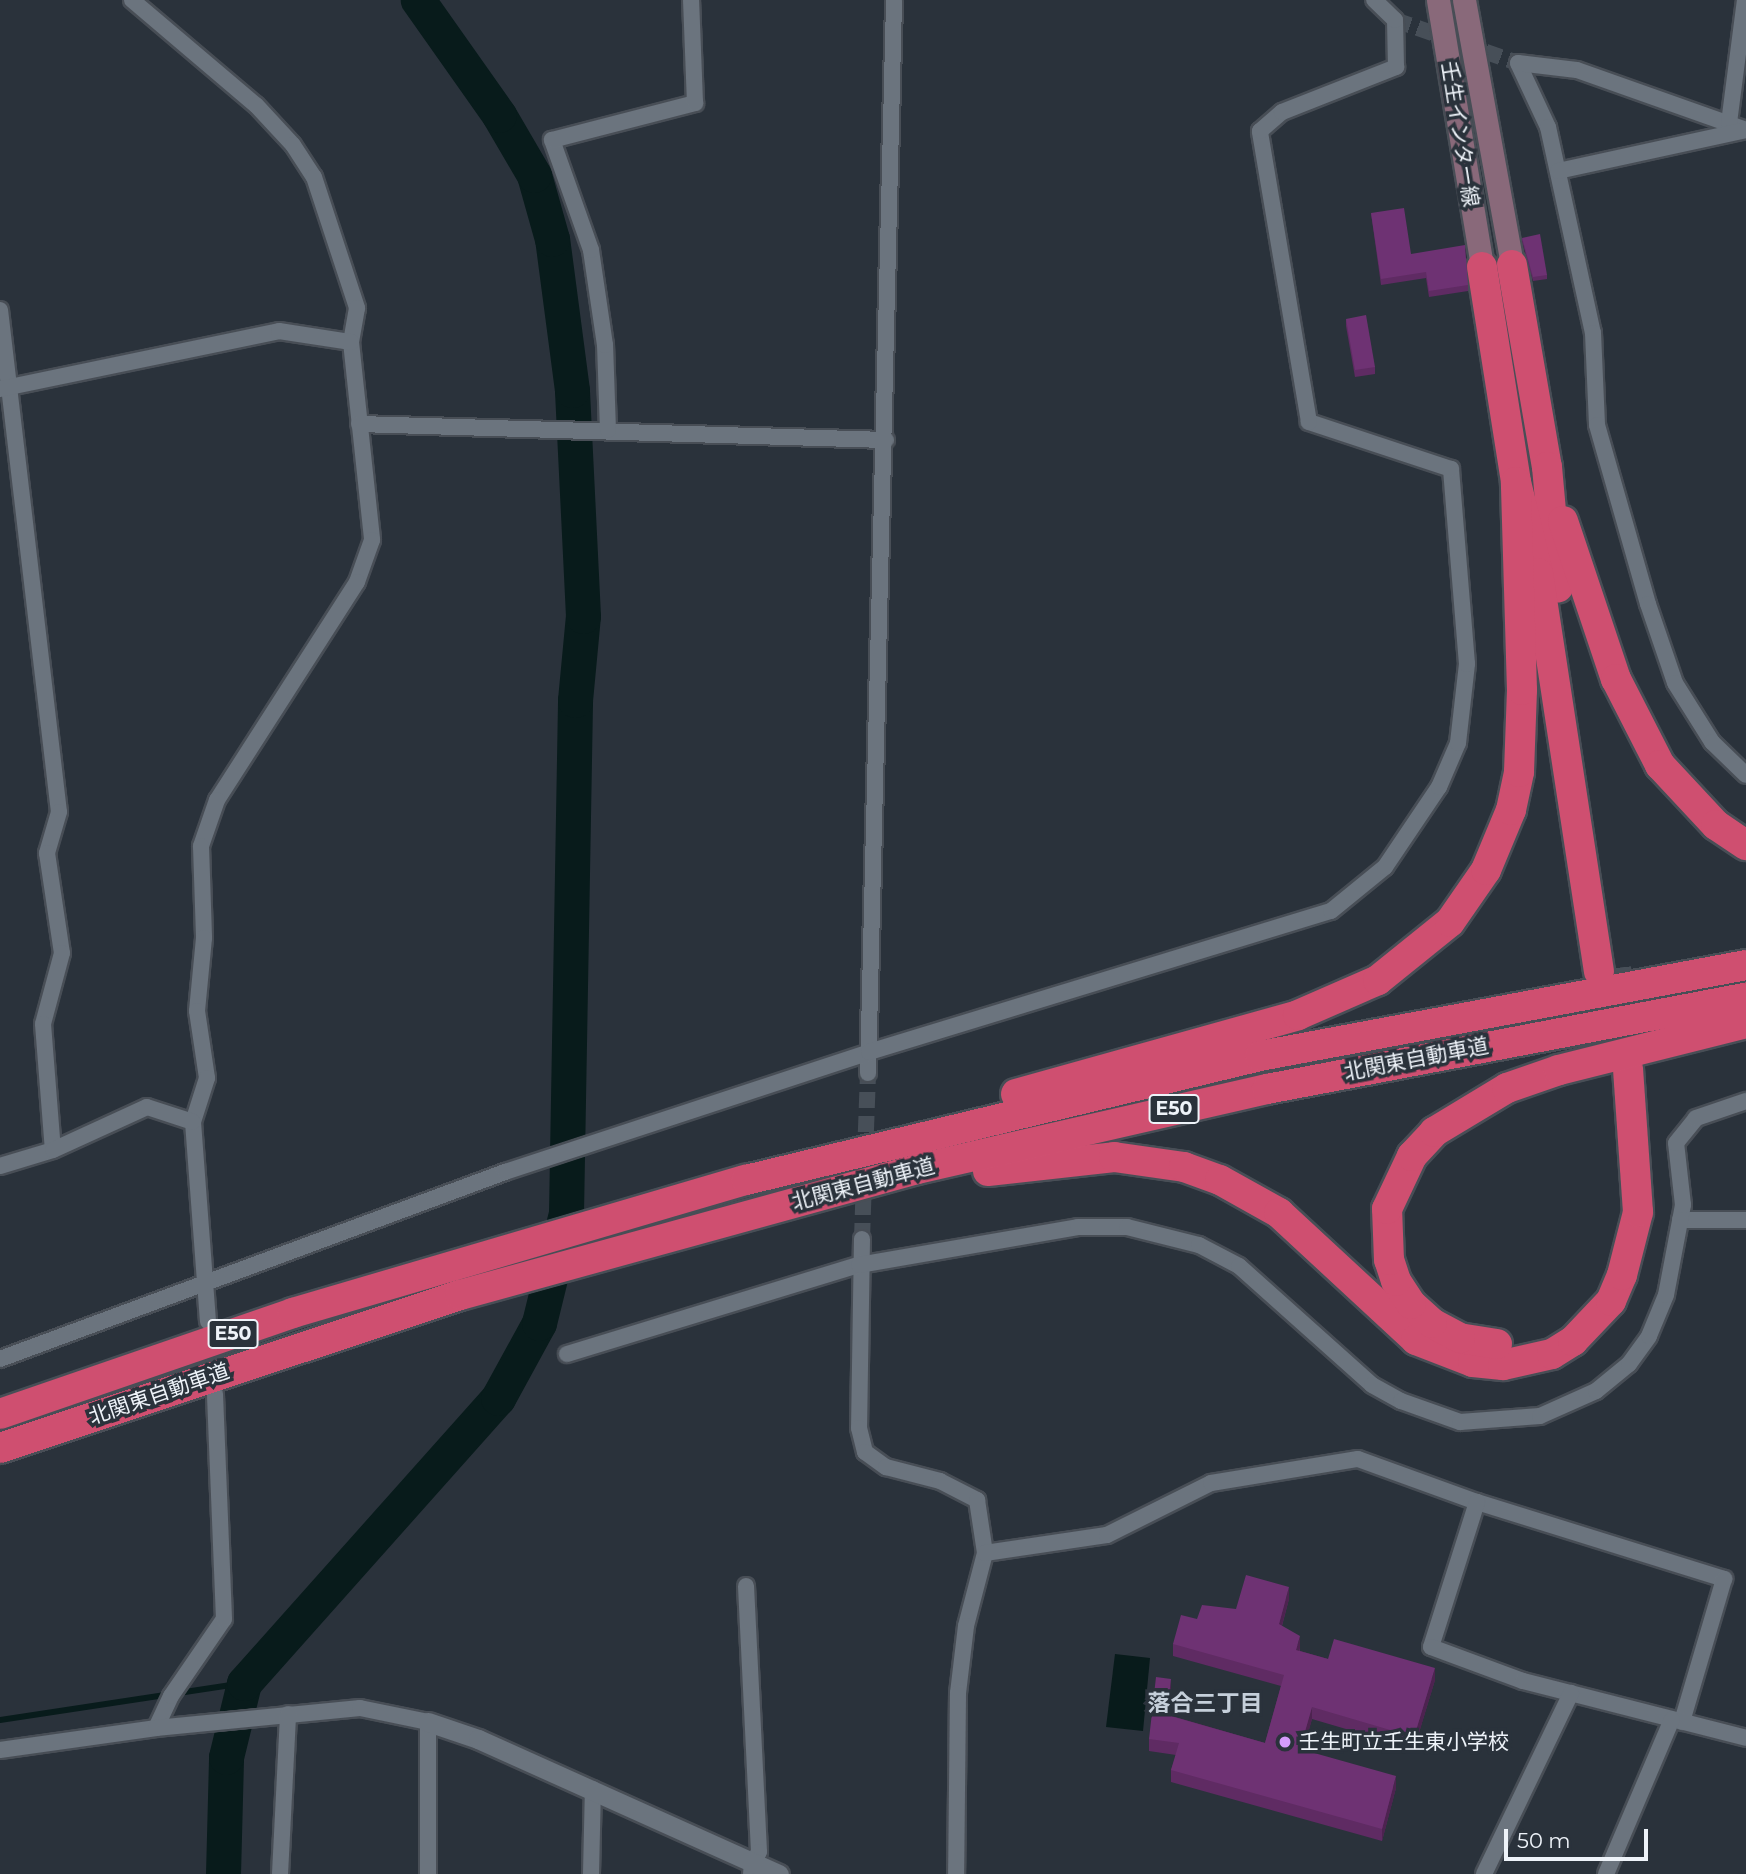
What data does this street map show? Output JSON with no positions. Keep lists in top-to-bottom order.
{
  "streets": {
    "highway": ["北関東自動車道", "E50"],
    "main road": ["壬生インター線"]
  },
  "districts": ["落合三丁目"],
  "places": ["壬生町立壬生東小学校"],
  "scale_bar": "50 m"
}
